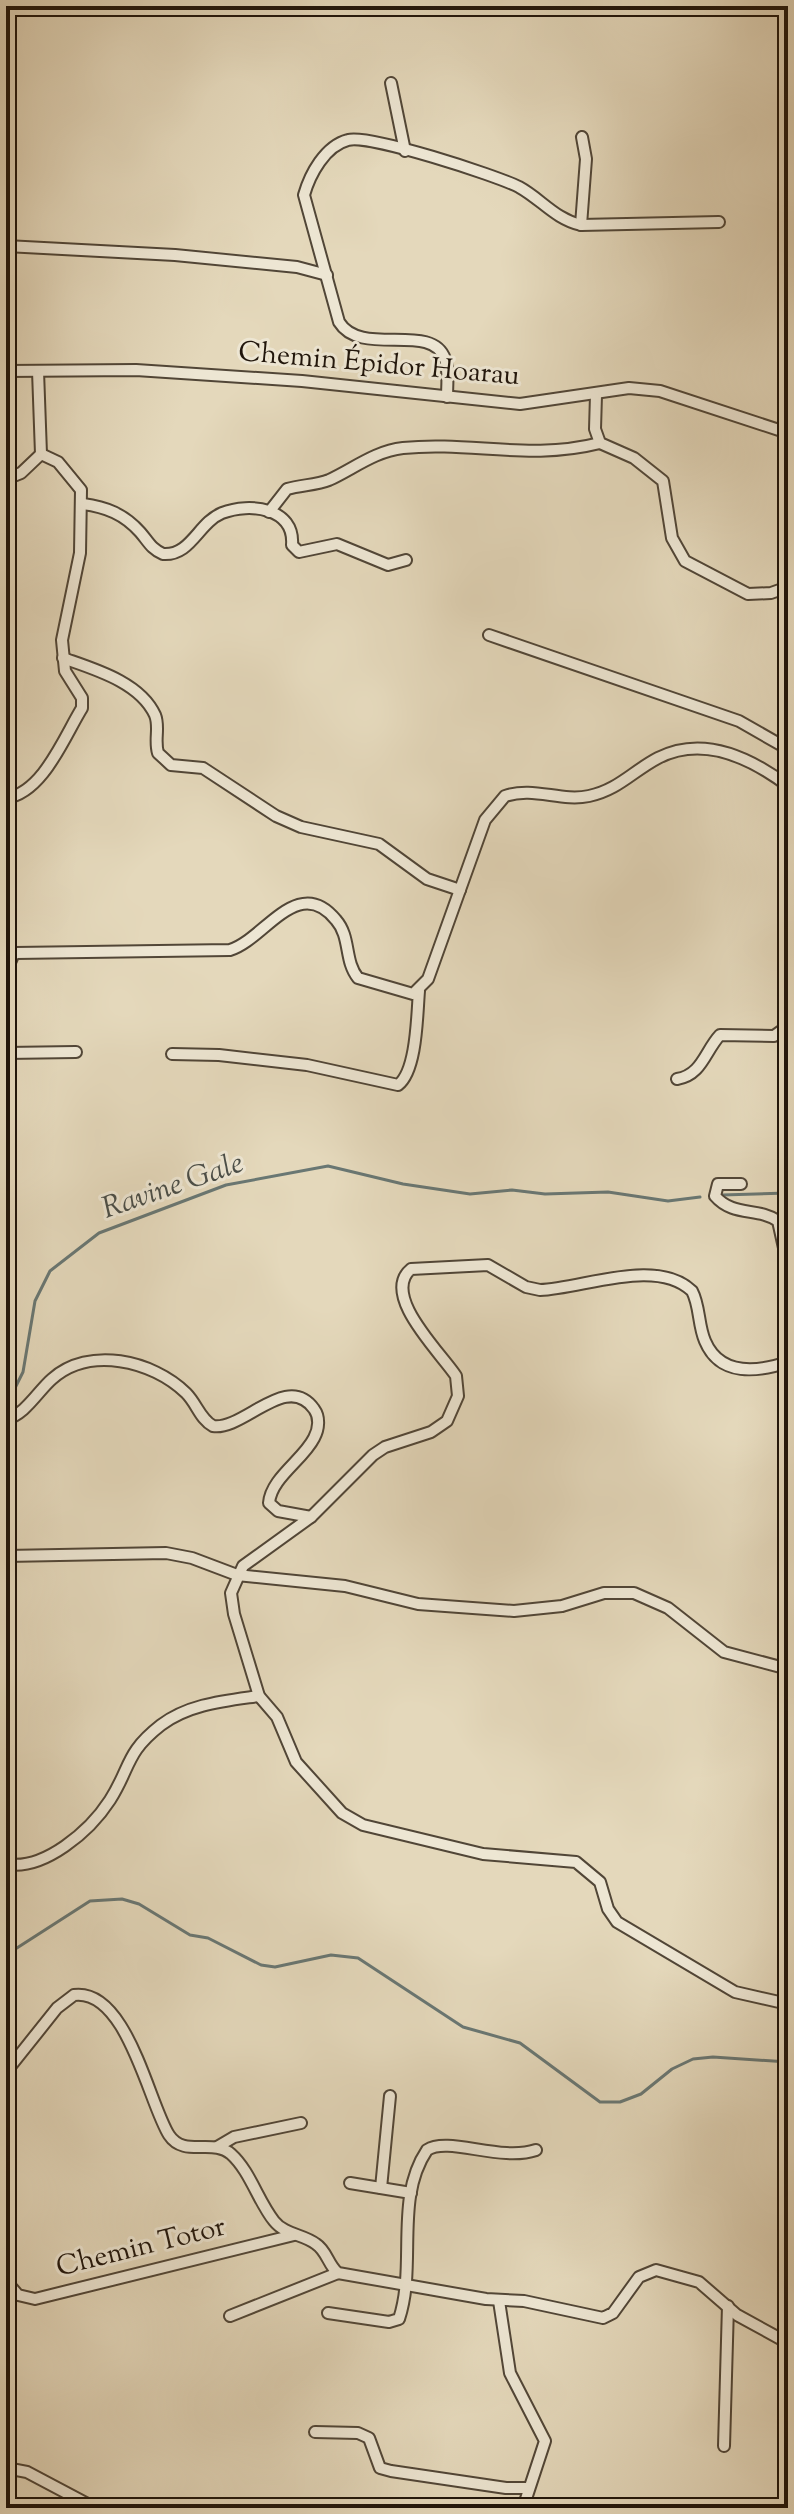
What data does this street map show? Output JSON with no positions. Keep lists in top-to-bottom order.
{
  "streets": {
    "street": ["Chemin Épidor Hoarau", "Chemin Totor"]
  },
  "water": ["Ravine Gale"]
}
